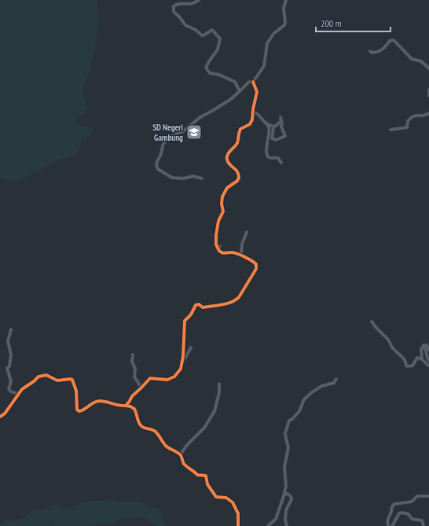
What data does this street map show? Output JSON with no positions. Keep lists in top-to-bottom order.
{
  "places": {
    "school or university": ["SD Negeri Gambung"]
  },
  "scale_bar": "200 m"
}
